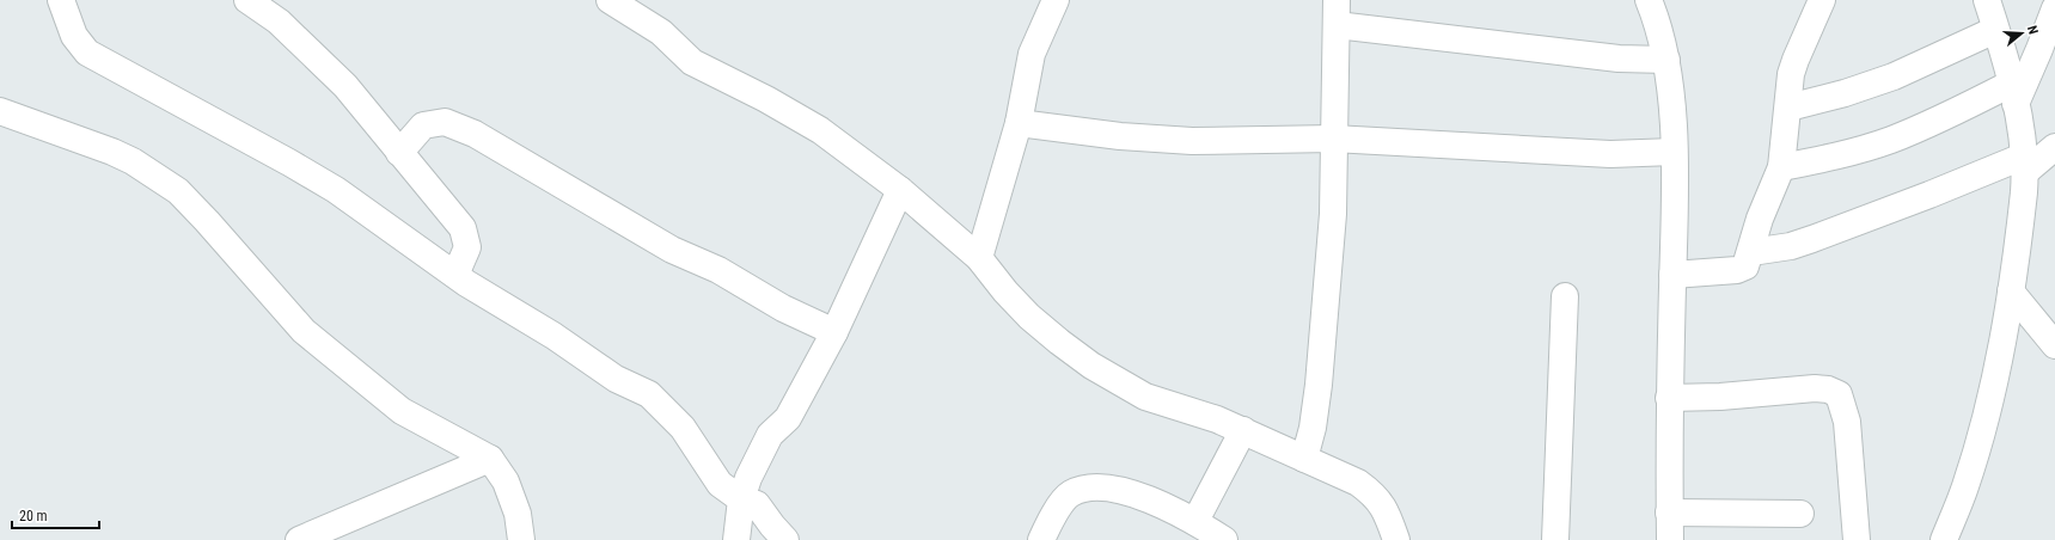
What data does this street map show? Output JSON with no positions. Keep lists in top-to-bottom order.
{
  "scale_bar": "20 m",
  "north": "right"
}
